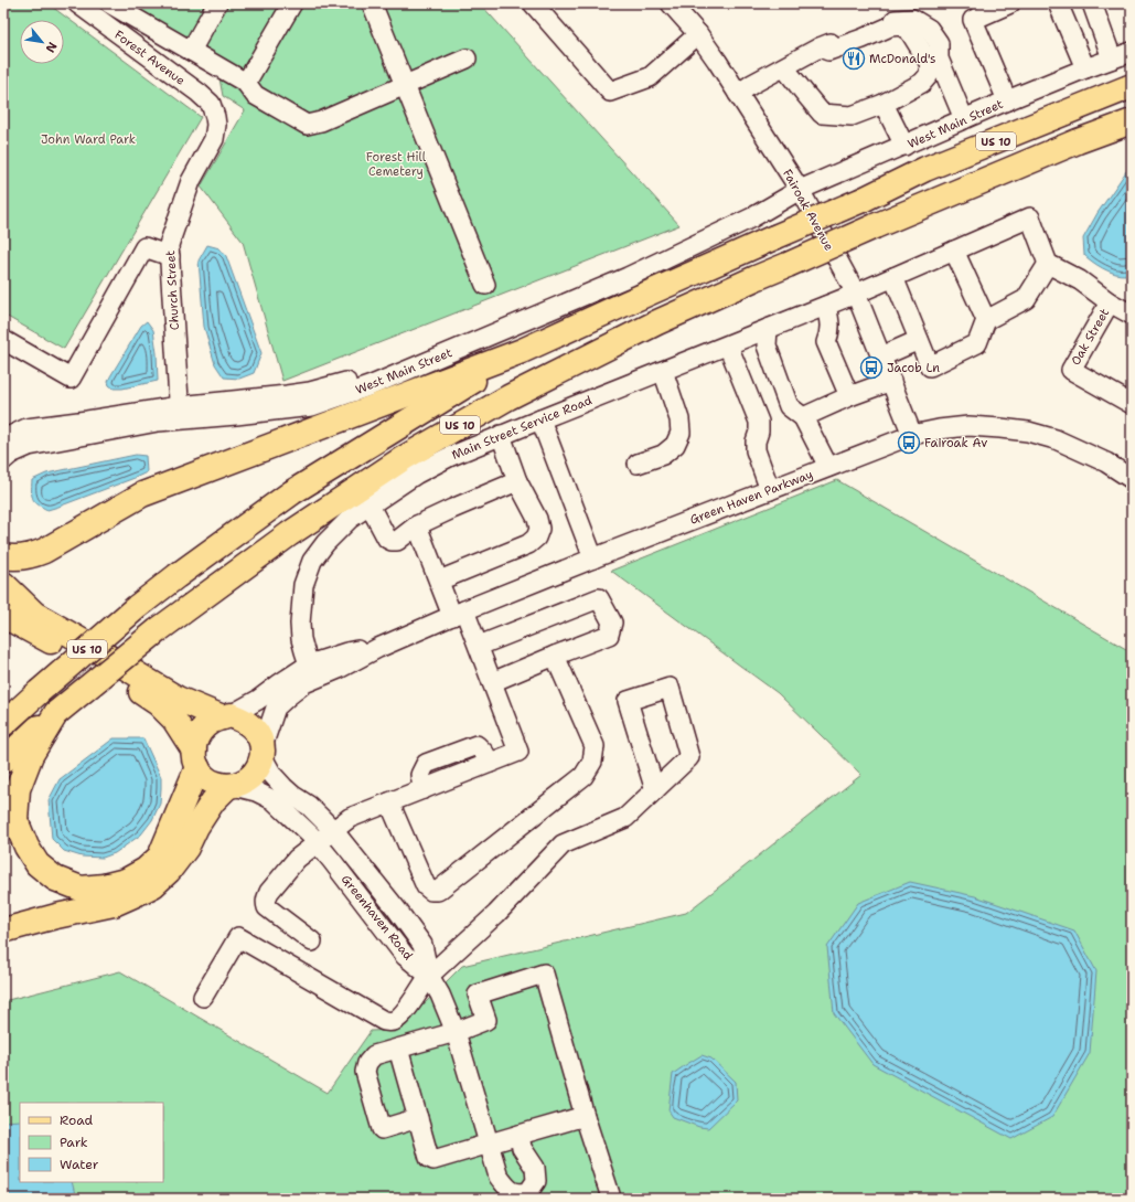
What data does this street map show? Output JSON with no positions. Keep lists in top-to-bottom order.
{
  "streets": {
    "main road": ["US 10", "Greenhaven Road"],
    "street": [
      "Forest Avenue",
      "West Main Street",
      "Fairoak Avenue",
      "Church Street",
      "Oak Street",
      "Main Street Service Road",
      "Green Haven Parkway"
    ]
  },
  "crossings": [
    ["Forest Avenue", "Church Street"],
    ["West Main Street", "Fairoak Avenue"],
    ["West Main Street", "Church Street"],
    ["Fairoak Avenue", "Main Street Service Road"],
    ["Fairoak Avenue", "Green Haven Parkway"]
  ],
  "parks": ["John Ward Park", "Forest Hill Cemetery"],
  "places": {
    "restaurant": ["McDonald's"],
    "bus stop": ["Jacob Ln", "Fairoak Av"]
  },
  "legend": ["Road", "Park", "Water"],
  "north": "bottom right"
}
